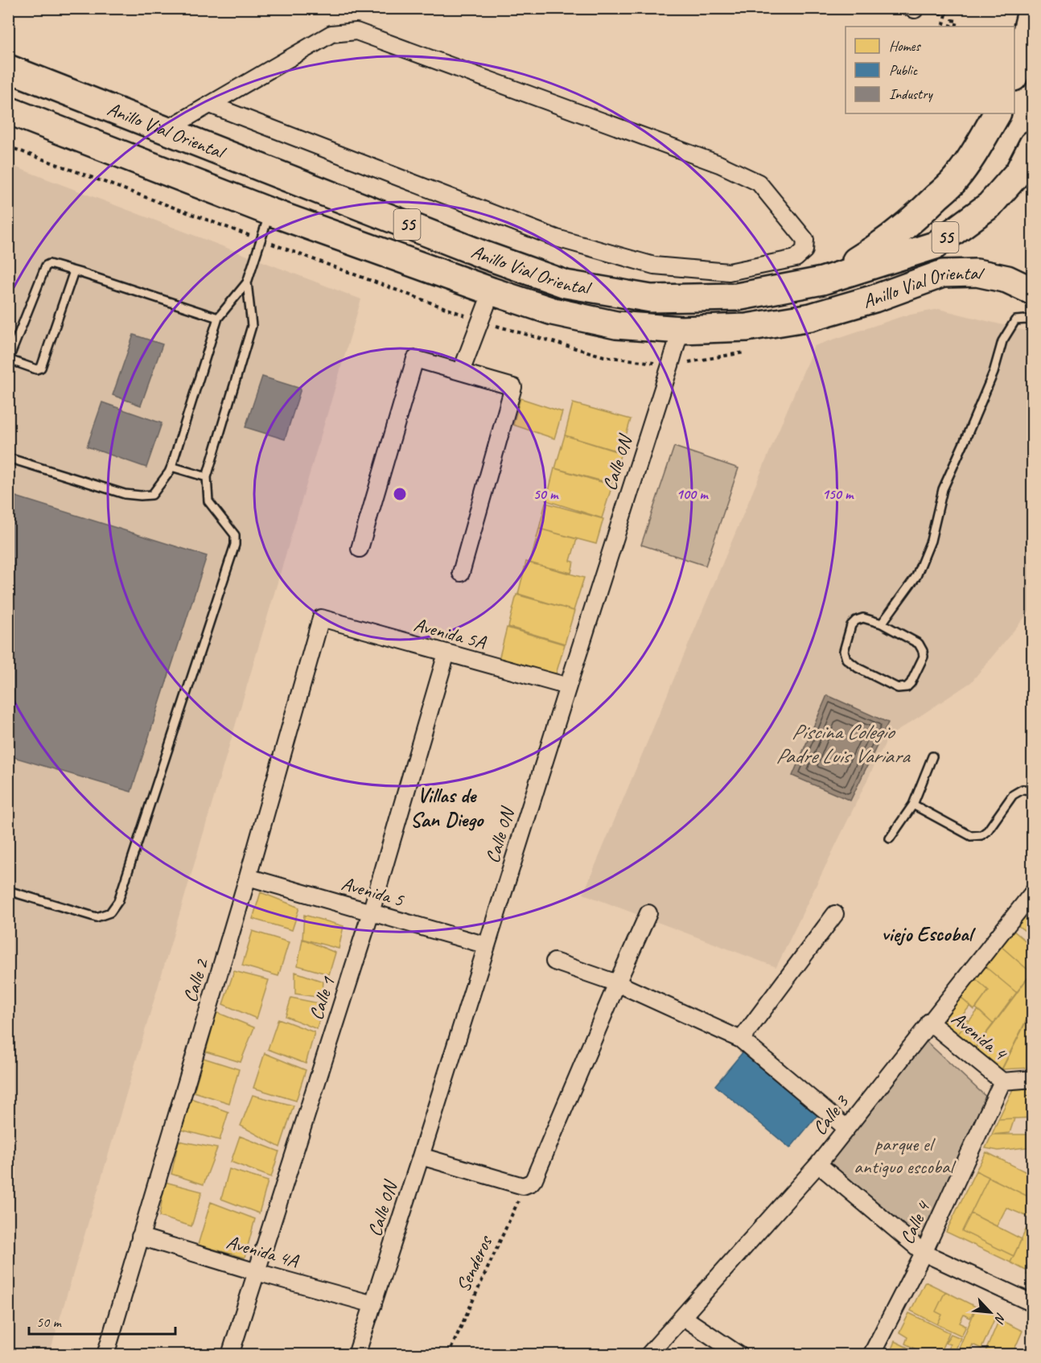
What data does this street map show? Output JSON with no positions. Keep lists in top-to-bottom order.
{
  "streets": {
    "highway": ["Anillo Vial Oriental", "55"],
    "street": [
      "Calle 0N",
      "Avenida 5A",
      "Avenida 5",
      "Calle 2",
      "Calle 1",
      "Avenida 4",
      "Calle 3",
      "Calle 4",
      "Avenida 4A"
    ],
    "path": ["Senderos"]
  },
  "crossings": [
    ["Anillo Vial Oriental", "Calle 0N"],
    ["Calle 0N", "Avenida 5A"],
    ["Calle 0N", "Avenida 5"],
    ["Calle 0N", "Avenida 4A"],
    ["Avenida 5A", "Calle 2"],
    ["Avenida 5A", "Calle 1"],
    ["Avenida 5", "Calle 2"],
    ["Avenida 5", "Calle 1"],
    ["Calle 2", "Avenida 4A"],
    ["Calle 1", "Avenida 4A"],
    ["Avenida 4", "Calle 3"],
    ["Avenida 4", "Calle 4"]
  ],
  "districts": ["Villas de San Diego", "viejo Escobal"],
  "water": ["Piscina Colegio Padre Luis Variara"],
  "parks": ["parque el antiguo escobal"],
  "legend": ["Homes", "Public", "Industry"],
  "scale_bar": "50 m",
  "north": "bottom right",
  "rings": ["50 m", "100 m", "150 m"]
}
